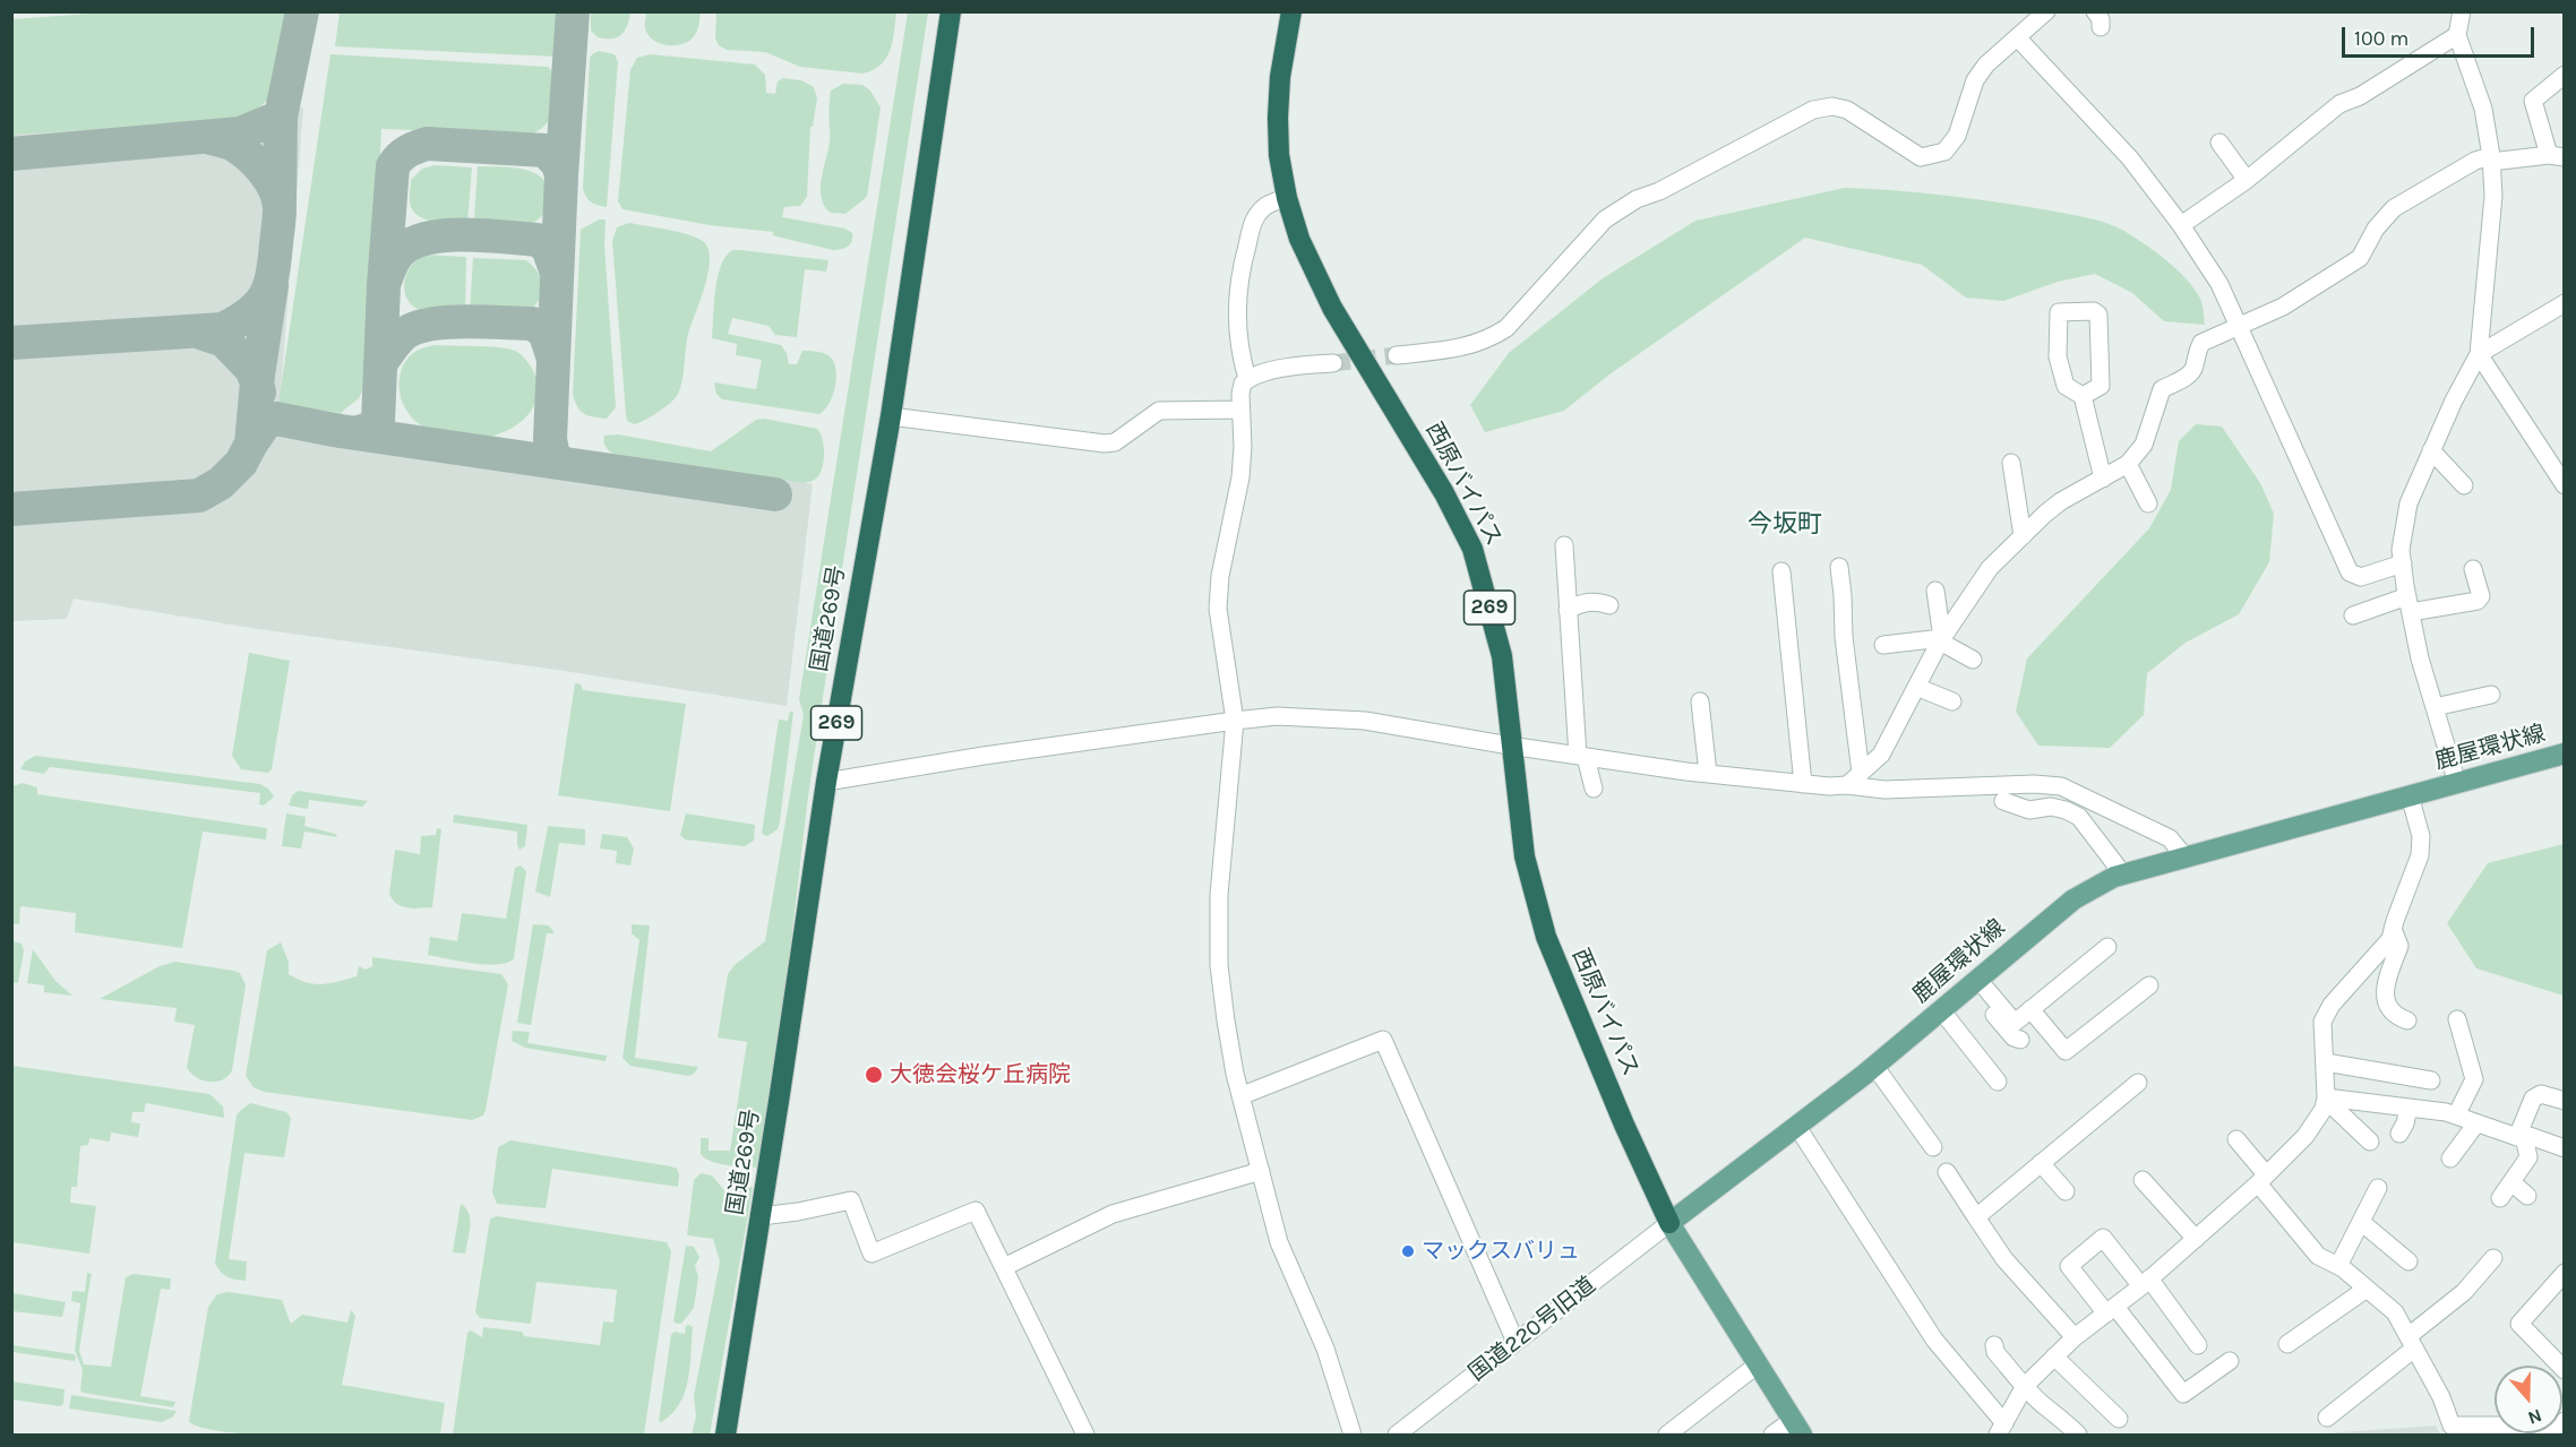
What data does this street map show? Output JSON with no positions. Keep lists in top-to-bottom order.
{
  "streets": {
    "highway": ["西原バイパス", "269", "国道269号"],
    "main road": ["鹿屋環状線"],
    "street": ["国道220号旧道"]
  },
  "crossings": [
    ["西原バイパス", "鹿屋環状線"],
    ["西原バイパス", "国道220号旧道"],
    ["鹿屋環状線", "国道220号旧道"]
  ],
  "districts": ["今坂町"],
  "places": ["大徳会桜ケ丘病院", "マックスバリュ"],
  "scale_bar": "100 m",
  "north": "bottom"
}
